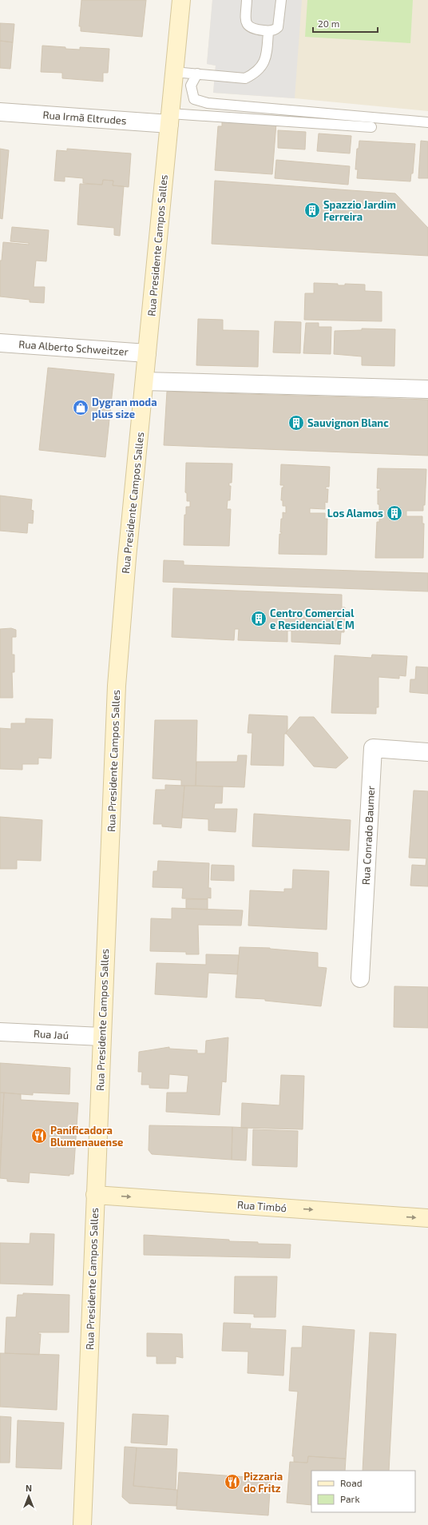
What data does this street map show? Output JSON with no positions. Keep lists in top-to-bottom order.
{
  "streets": {
    "main road": ["Rua Presidente Campos Salles", "Rua Timbó"],
    "street": [
      "Rua Irmã Eltrudes",
      "Rua Alberto Schweitzer",
      "Rua Conrado Baumer",
      "Rua Jaú"
    ]
  },
  "crossings": [
    ["Rua Irmã Eltrudes", "Rua Presidente Campos Salles"],
    ["Rua Presidente Campos Salles", "Rua Alberto Schweitzer"],
    ["Rua Presidente Campos Salles", "Rua Jaú"],
    ["Rua Presidente Campos Salles", "Rua Timbó"]
  ],
  "one_way": ["Rua Timbó"],
  "places": {
    "building": [
      "Spazzio Jardim Ferreira",
      "Sauvignon Blanc",
      "Los Alamos",
      "Centro Comercial e Residencial E M"
    ],
    "shop": ["Dygran moda plus size"],
    "restaurant": ["Panificadora Blumenauense", "Pizzaria do Fritz"]
  },
  "legend": ["Road", "Park"],
  "scale_bar": "20 m",
  "north": "top"
}
